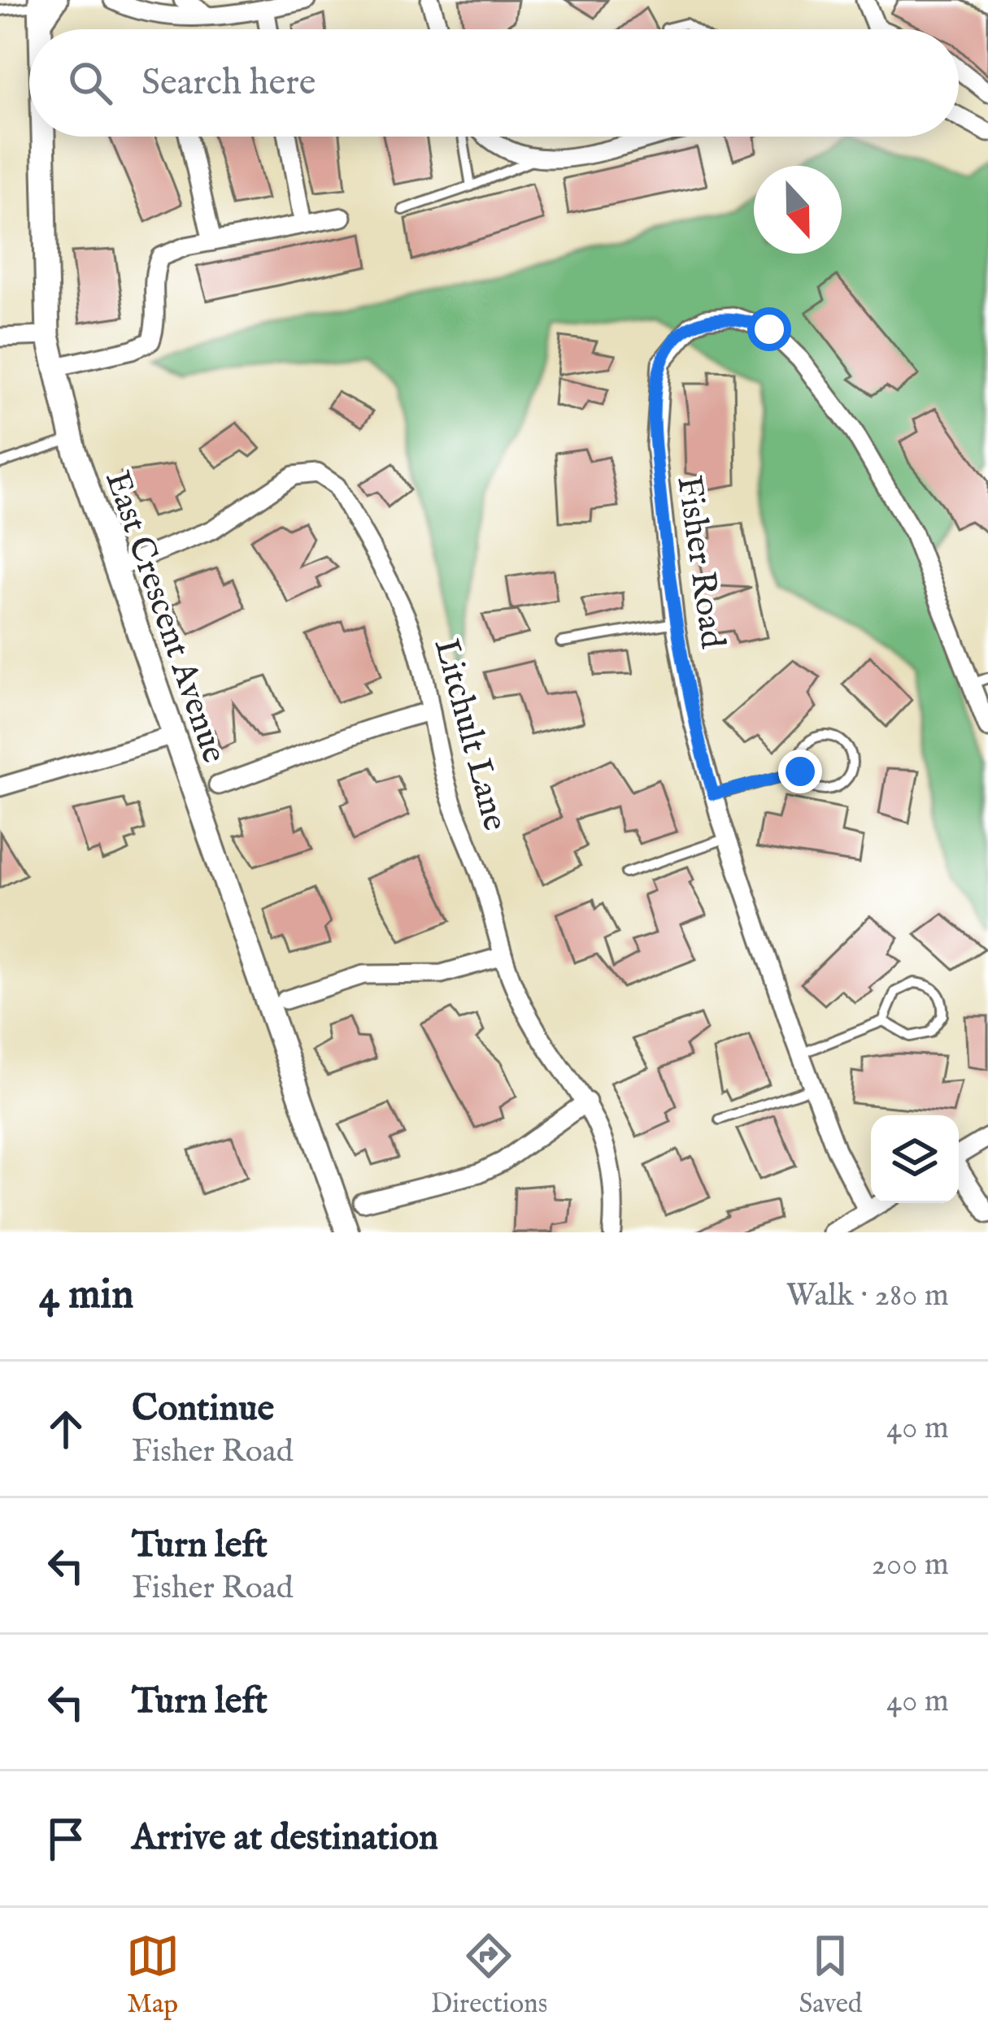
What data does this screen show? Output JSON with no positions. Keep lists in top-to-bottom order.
{
  "streets": {
    "street": ["Fisher Road", "East Crescent Avenue", "Litchult Lane"]
  },
  "crossings": [
    ["East Crescent Avenue", "Litchult Lane"]
  ],
  "north": "bottom",
  "page": {
    "search": "Search here",
    "heading": ["4 min", "Walk · 280 m"],
    "list": [
      ["Continue", "Fisher Road", "40 m"],
      ["Turn left", "Fisher Road", "200 m"],
      ["Turn left", "40 m"],
      "Arrive at destination"
    ],
    "nav": ["Map", "Directions", "Saved"]
  }
}
